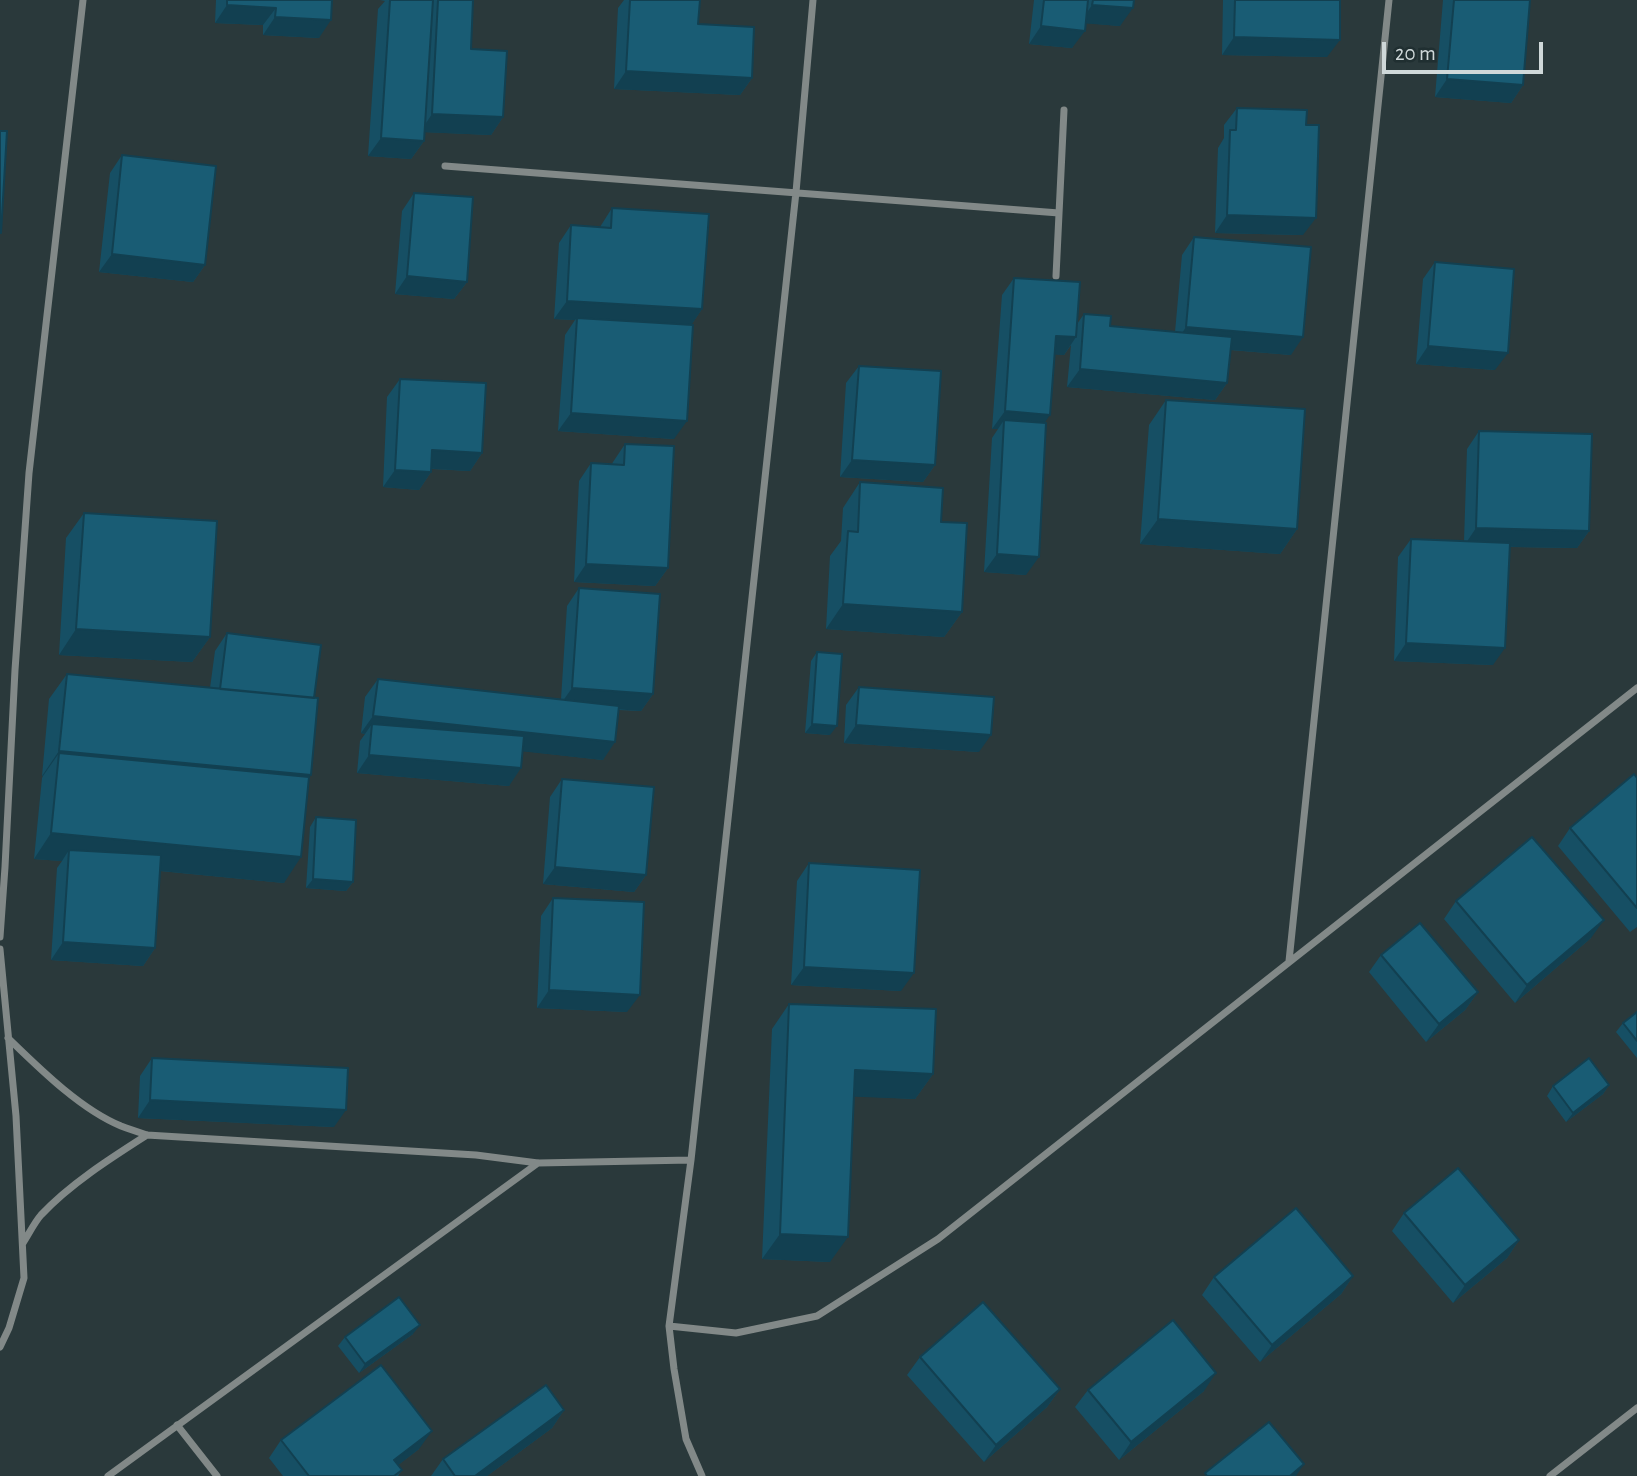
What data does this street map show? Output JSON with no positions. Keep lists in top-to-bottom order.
{
  "scale_bar": "20 m"
}
